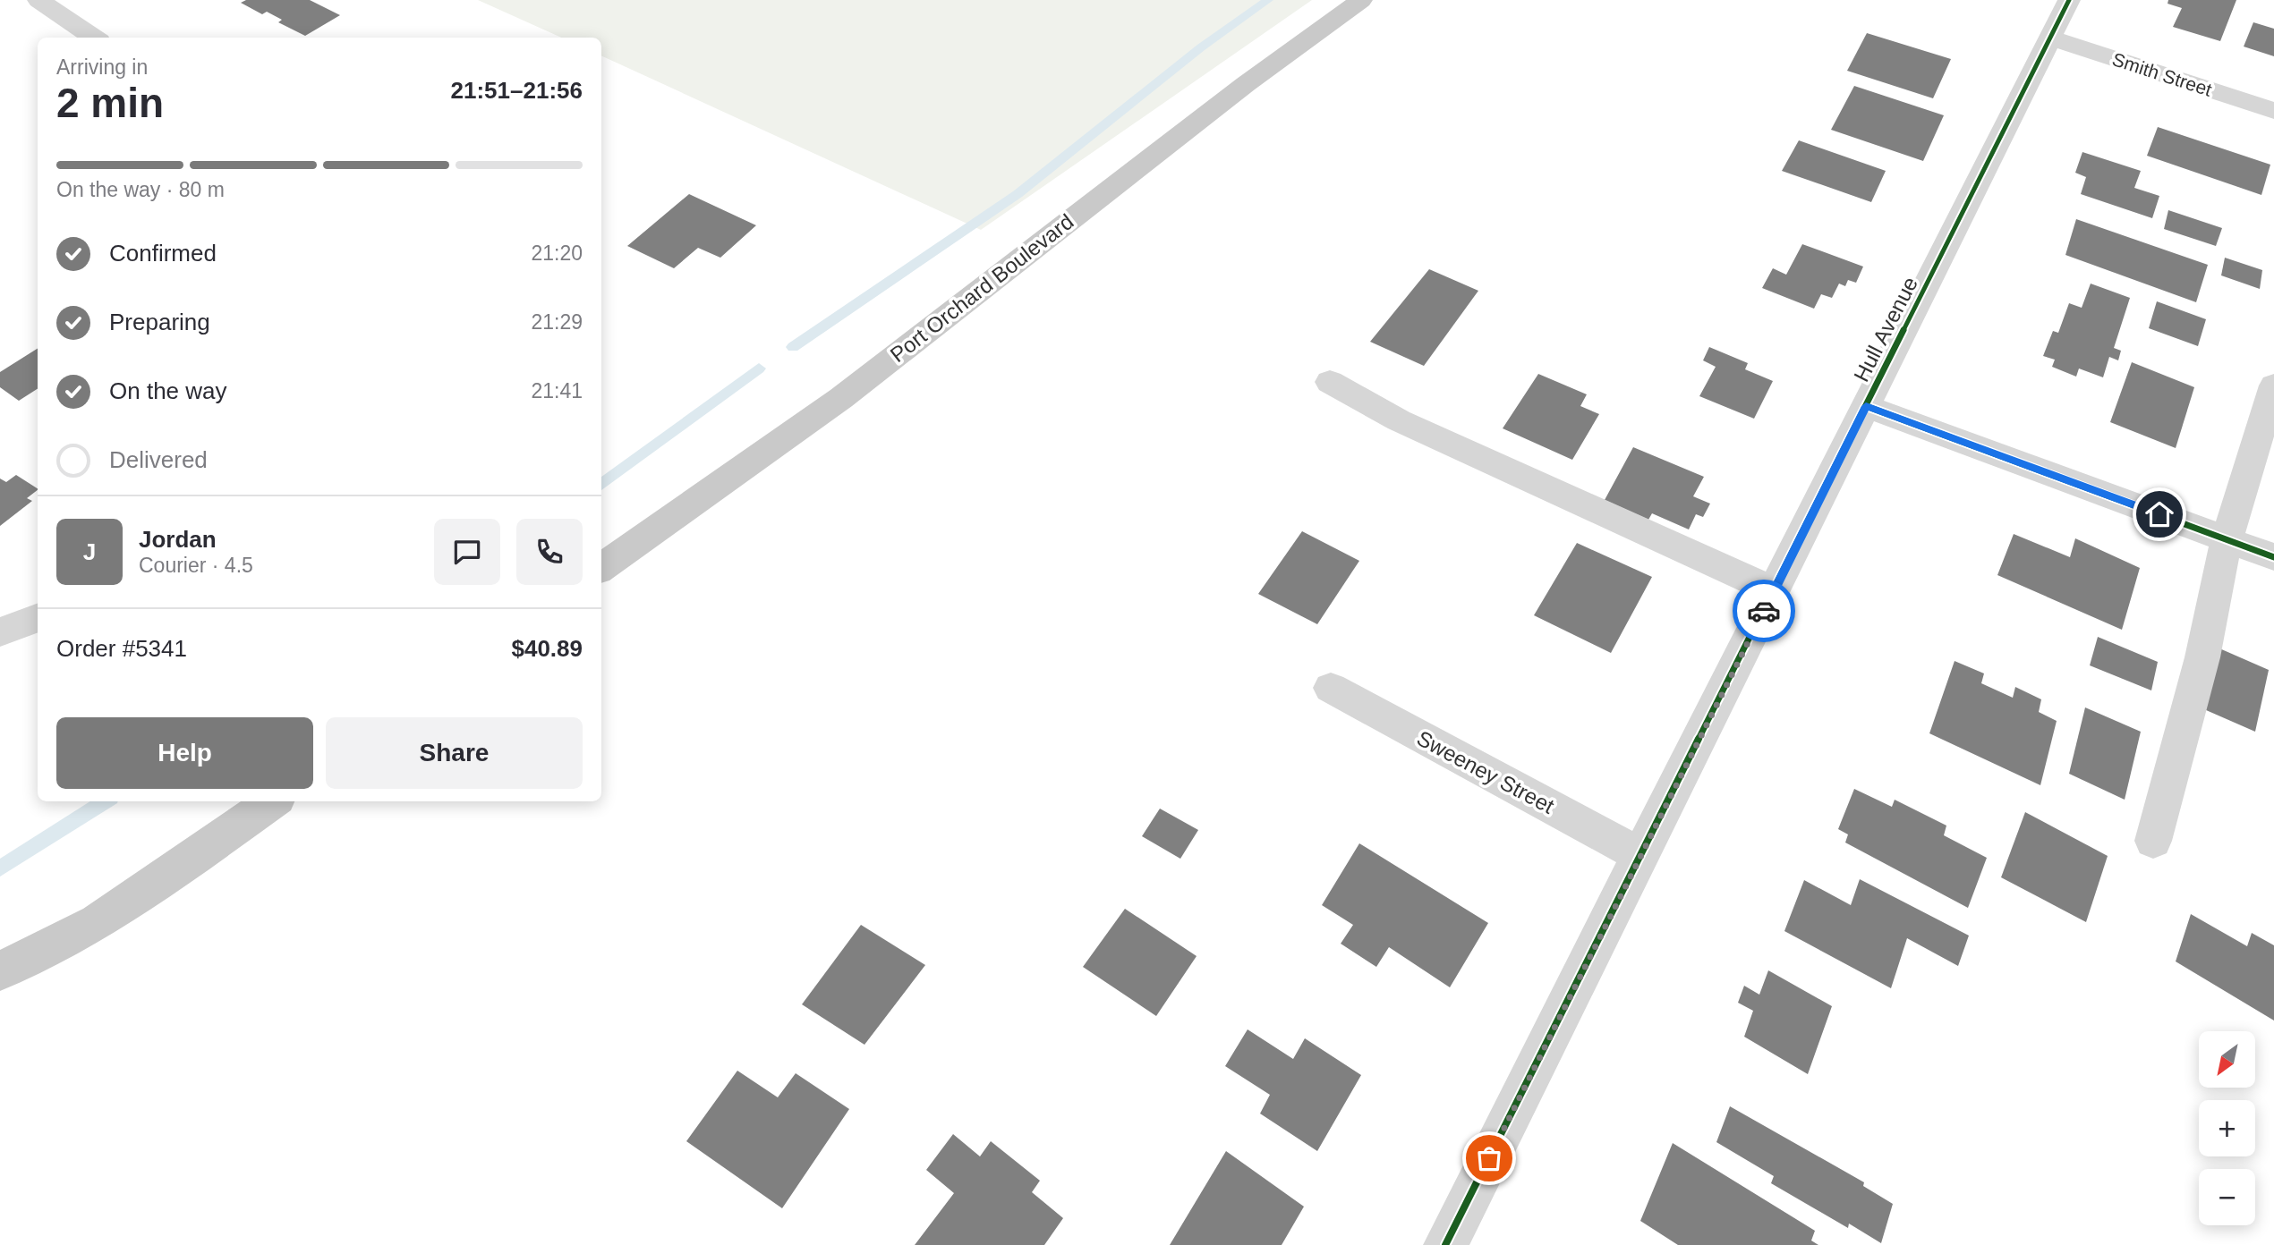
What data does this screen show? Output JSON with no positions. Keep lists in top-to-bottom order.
{
  "streets": {
    "main road": ["Port Orchard Boulevard"],
    "street": ["Smith Street", "Hull Avenue", "Sweeney Street"]
  },
  "crossings": [
    ["Smith Street", "Hull Avenue"],
    ["Hull Avenue", "Sweeney Street"]
  ],
  "north": "bottom left",
  "page": {
    "heading": ["2 min", "Arriving in", "21:51–21:56"],
    "panel": [
      "Jordan",
      "Courier · 4.5",
      "Order #5341",
      "$40.89"
    ],
    "bar": "On the way · 80 m",
    "list": [
      ["Confirmed", "21:20"],
      ["Preparing", "21:29"],
      ["On the way", "21:41"],
      "Delivered"
    ],
    "round": "J",
    "buttons": ["Help", "Share"],
    "map_buttons": ["+", "−"]
  }
}
